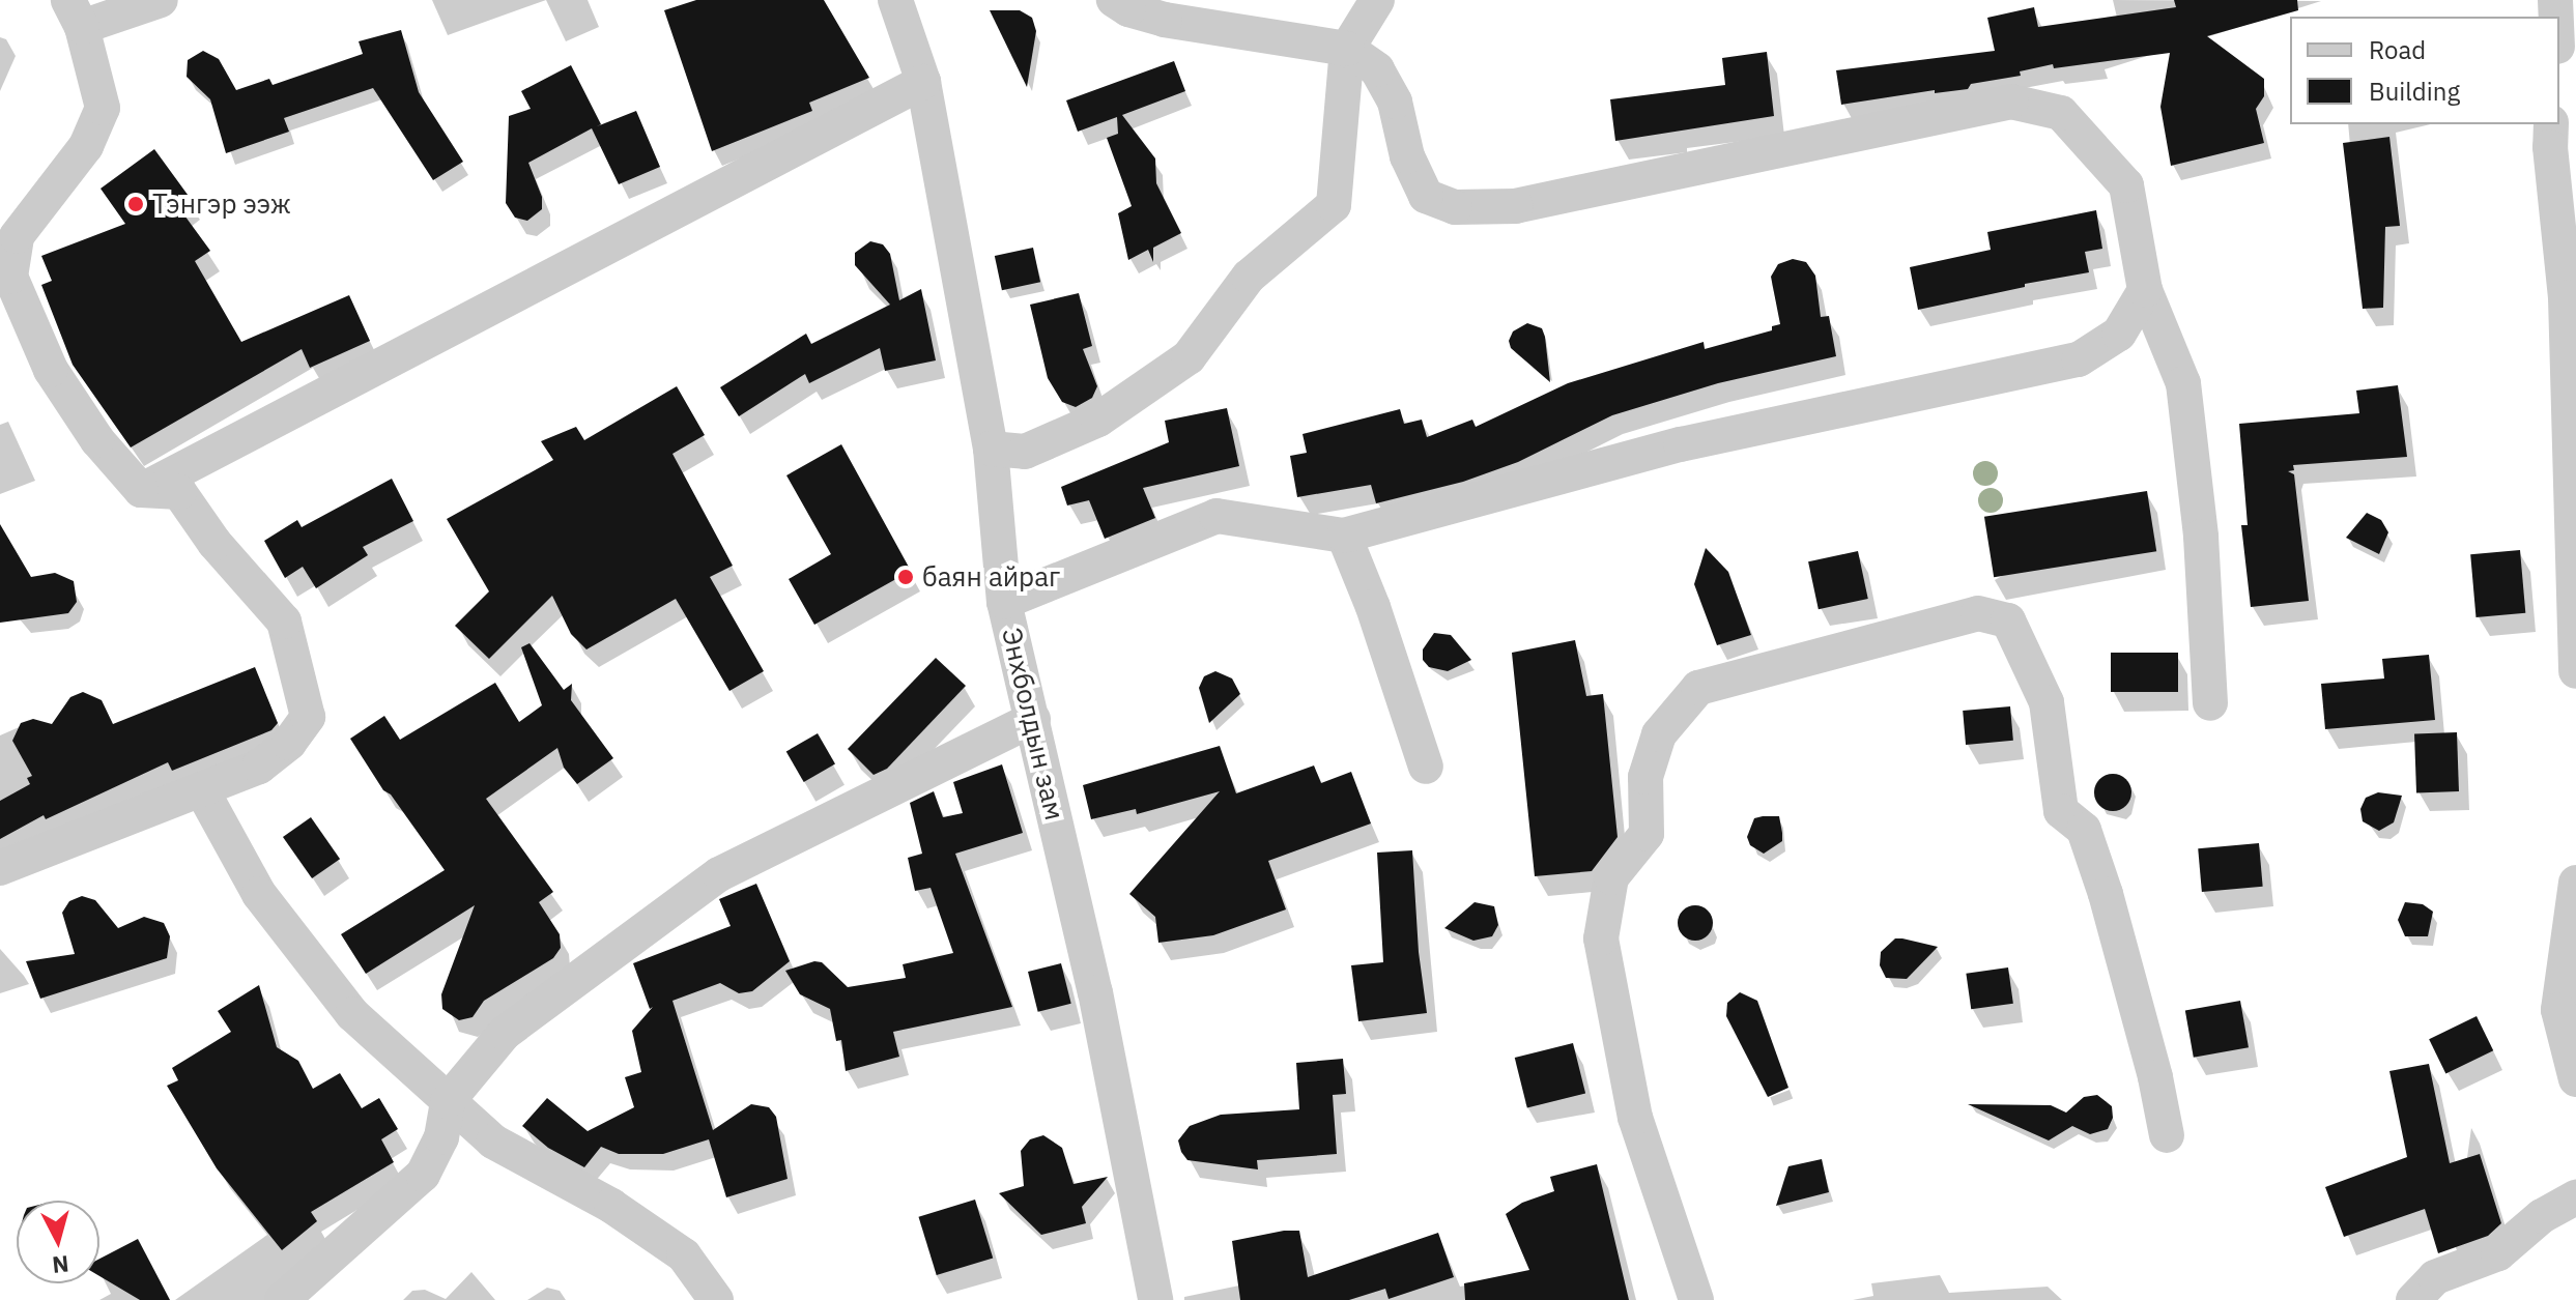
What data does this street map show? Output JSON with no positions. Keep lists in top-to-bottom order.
{
  "streets": {
    "street": ["Энхболдын зам"]
  },
  "places": ["Тэнгэр ээж", "баян айраг"],
  "legend": ["Road", "Building"],
  "north": "bottom"
}
